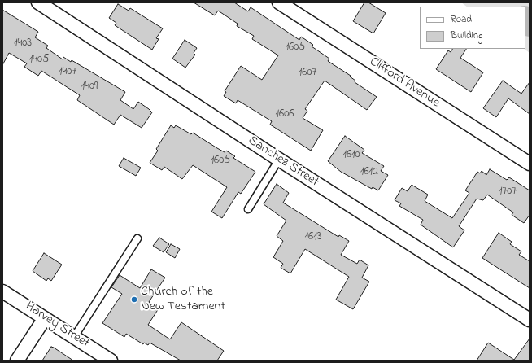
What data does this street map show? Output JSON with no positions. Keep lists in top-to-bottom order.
{
  "streets": {
    "street": ["Clifford Avenue", "Sanchez Street", "Harvey Street"]
  },
  "places": ["Church of the New Testament"],
  "house_numbers": [
    "1403",
    "1605",
    "1405",
    "1407",
    "1607",
    "1409",
    "1606",
    "1610",
    "1605",
    "1612",
    "1707",
    "1613"
  ],
  "legend": ["Road", "Building"]
}
